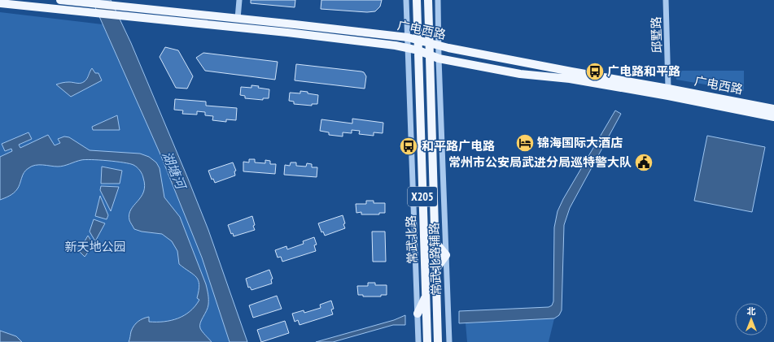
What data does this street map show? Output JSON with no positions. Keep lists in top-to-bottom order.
{
  "streets": {
    "main road": ["广电西路", "X205", "常武北路"],
    "street": ["邱墅路", "常武北路辅路"]
  },
  "crossings": [
    ["广电西路", "邱墅路"],
    ["广电西路", "常武北路"],
    ["广电西路", "常武北路辅路"]
  ],
  "water": ["湖塘河"],
  "parks": ["新天地公园"],
  "places": {
    "bus stop": ["广电路和平路", "和平路广电路"],
    "hotel": ["锦海国际大酒店"],
    "public building": ["常州市公安局武进分局巡特警大队"]
  },
  "north": "top"
}
